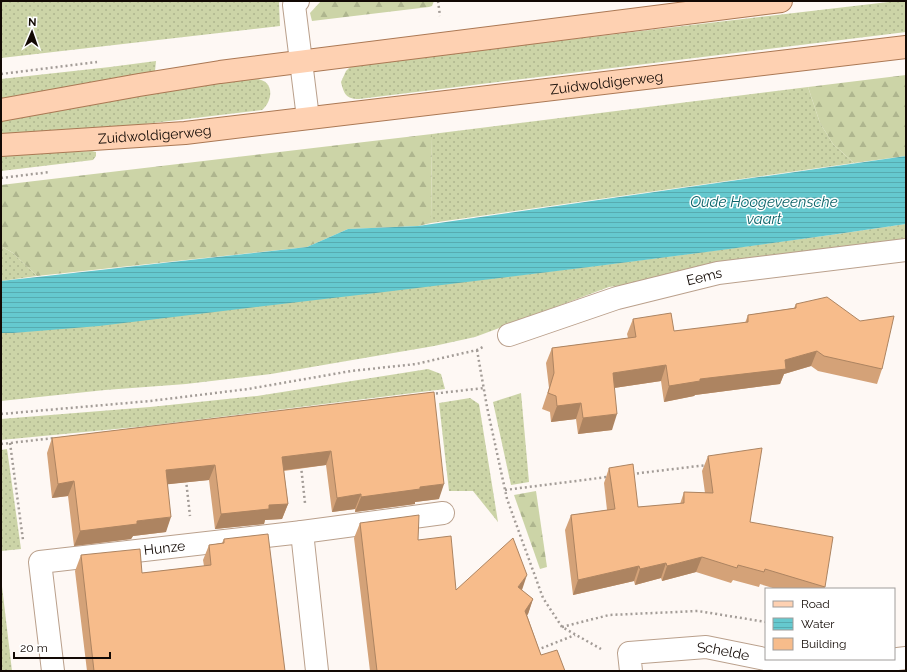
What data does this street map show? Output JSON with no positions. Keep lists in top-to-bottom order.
{
  "streets": {
    "main road": ["Zuidwoldigerweg"],
    "street": ["Eems", "Hunze", "Schelde"]
  },
  "water": ["Oude Hoogeveensche vaart"],
  "legend": ["Road", "Water", "Building"],
  "scale_bar": "20 m",
  "north": "top"
}
